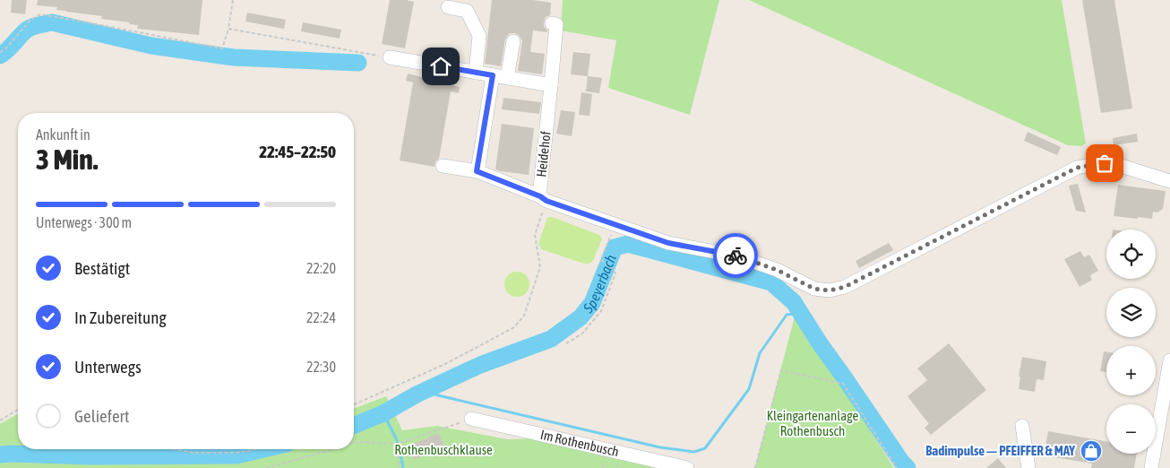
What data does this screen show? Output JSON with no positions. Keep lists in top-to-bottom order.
{
  "streets": {
    "street": ["Heidehof", "Im Rothenbusch"]
  },
  "water": ["Speyerbach"],
  "parks": ["Kleingartenanlage Rothenbusch", "Rothenbuschklause"],
  "places": {
    "shop": ["Badimpulse — PFEIFFER & MAY"]
  },
  "page": {
    "heading": ["3 Min.", "Ankunft in", "22:45–22:50"],
    "bar": "Unterwegs · 300 m",
    "map_buttons": ["+", "−"],
    "list": [
      ["Bestätigt", "22:20"],
      ["In Zubereitung", "22:24"],
      ["Unterwegs", "22:30"],
      "Geliefert"
    ]
  }
}
